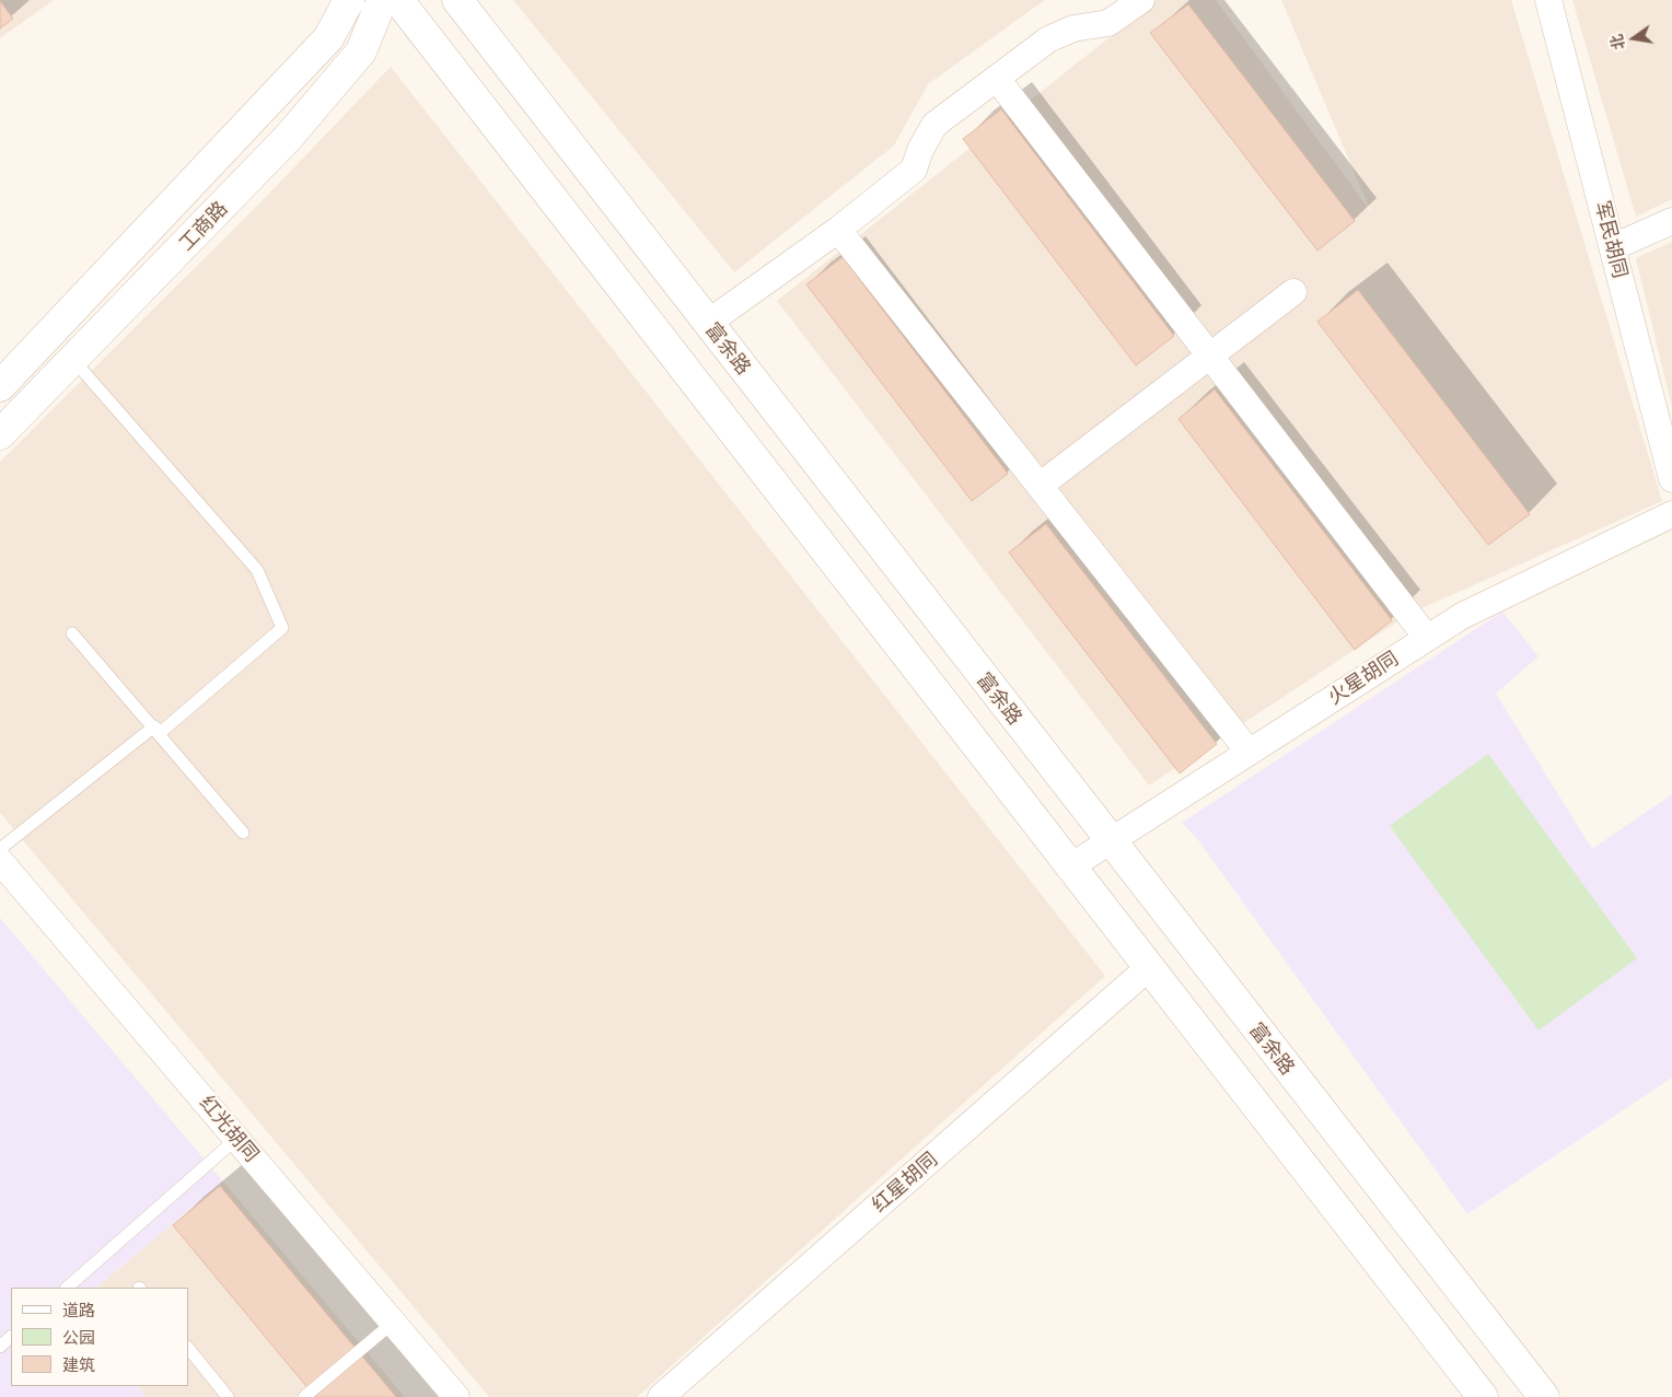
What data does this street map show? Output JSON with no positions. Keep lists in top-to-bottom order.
{
  "streets": {
    "street": [
      "工商路",
      "军民胡同",
      "富余路",
      "火星胡同",
      "红光胡同",
      "红星胡同"
    ]
  },
  "crossings": [
    ["富余路", "火星胡同"]
  ],
  "legend": ["道路", "公园", "建筑"],
  "north": "left"
}
